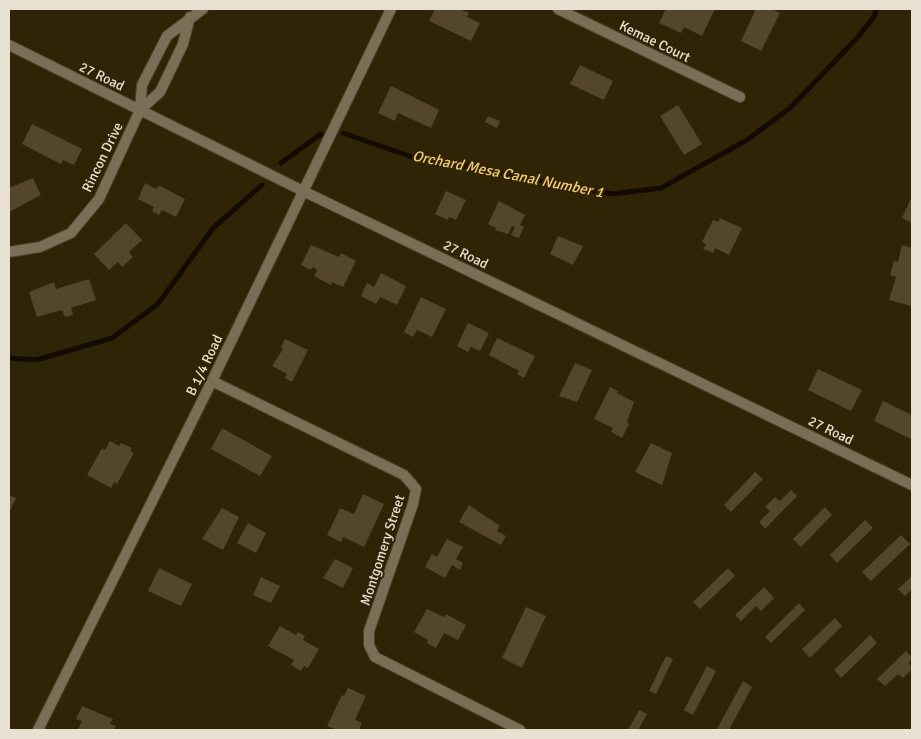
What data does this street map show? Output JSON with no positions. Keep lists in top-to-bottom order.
{
  "streets": {
    "street": [
      "Kemae Court",
      "27 Road",
      "Rincon Drive",
      "B 1/4 Road",
      "Montgomery Street"
    ]
  },
  "crossings": [
    ["27 Road", "Rincon Drive"],
    ["27 Road", "B 1/4 Road"],
    ["B 1/4 Road", "Montgomery Street"]
  ],
  "water": ["Orchard Mesa Canal Number 1"]
}
